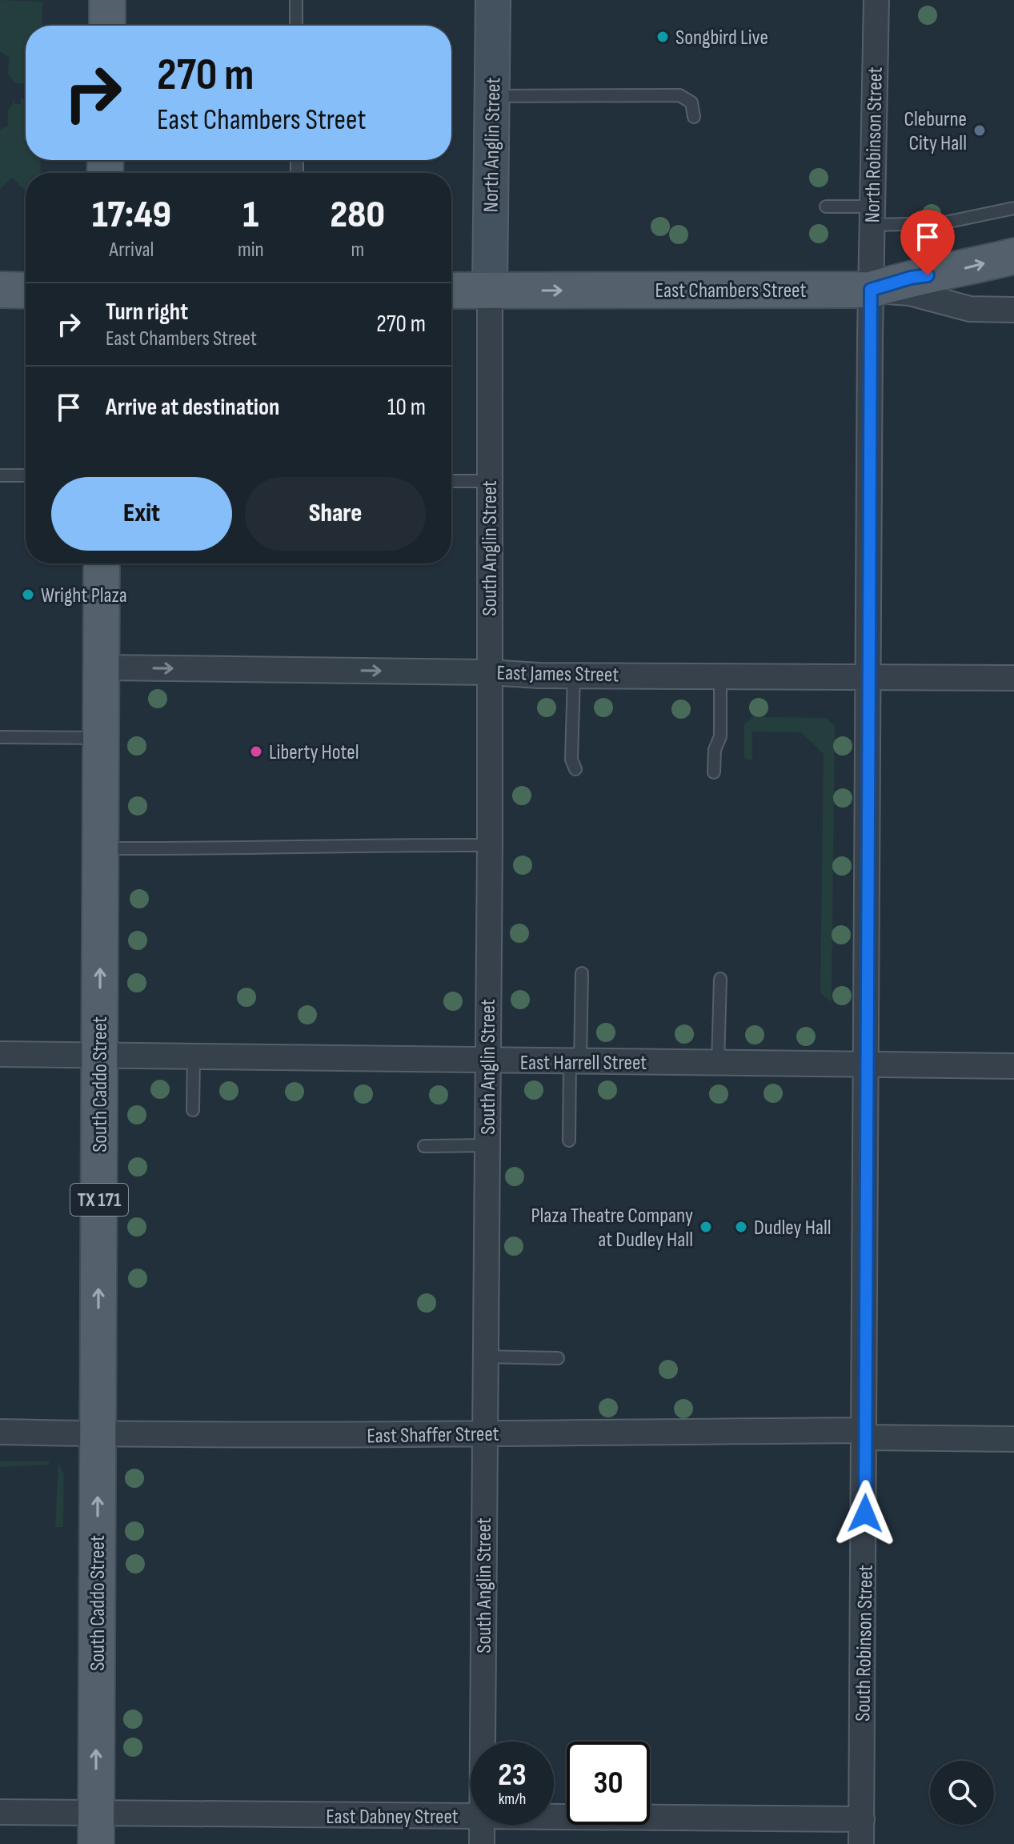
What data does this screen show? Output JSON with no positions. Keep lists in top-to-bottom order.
{
  "streets": {
    "main road": ["East Chambers Street", "South Caddo Street", "TX 171"],
    "street": [
      "North Anglin Street",
      "North Robinson Street",
      "South Anglin Street",
      "East James Street",
      "East Harrell Street",
      "East Shaffer Street",
      "South Robinson Street",
      "East Dabney Street"
    ]
  },
  "crossings": [
    ["North Anglin Street", "East Chambers Street"],
    ["North Anglin Street", "South Anglin Street"],
    ["North Robinson Street", "East Chambers Street"],
    ["North Robinson Street", "South Robinson Street"],
    ["East Chambers Street", "South Anglin Street"],
    ["East Chambers Street", "South Robinson Street"],
    ["South Anglin Street", "East James Street"],
    ["South Anglin Street", "East Harrell Street"],
    ["South Anglin Street", "East Shaffer Street"],
    ["East James Street", "South Caddo Street"],
    ["East James Street", "South Robinson Street"],
    ["East Harrell Street", "South Caddo Street"],
    ["East Harrell Street", "South Robinson Street"],
    ["South Caddo Street", "East Shaffer Street"],
    ["South Caddo Street", "East Dabney Street"],
    ["East Shaffer Street", "South Robinson Street"],
    ["South Robinson Street", "East Dabney Street"]
  ],
  "one_way": ["East Chambers Street", "East James Street", "South Caddo Street"],
  "places": [
    "Songbird Live",
    "Cleburne City Hall",
    "Wright Plaza",
    "Liberty Hotel",
    "Plaza Theatre Company at Dudley Hall",
    "Dudley Hall"
  ],
  "page": {
    "turn": ["270 m", "East Chambers Street"],
    "eta": [
      "17:49",
      "Arrival",
      "1",
      "min",
      "280",
      "m"
    ],
    "list": [
      {
        "name": "Turn right",
        "note": "East Chambers Street",
        "value": "270 m"
      },
      {
        "name": "Arrive at destination",
        "value": "10 m"
      }
    ],
    "buttons": ["Exit", "Share"],
    "speed": "23 km/h",
    "limit": "30"
  }
}
